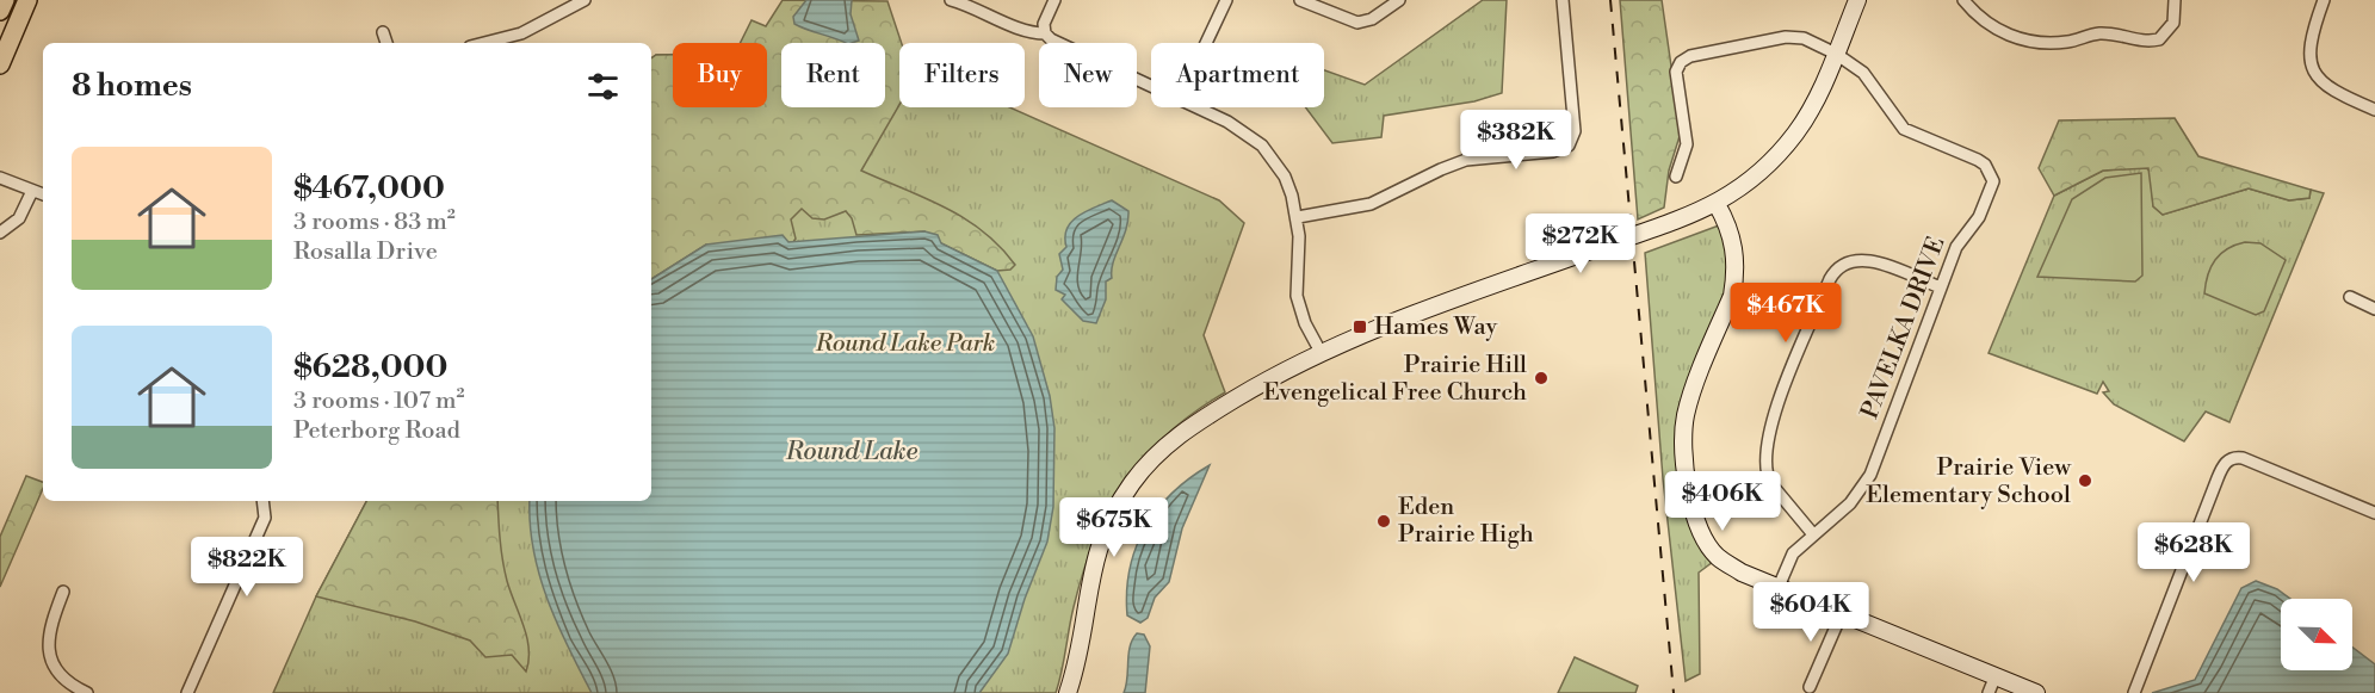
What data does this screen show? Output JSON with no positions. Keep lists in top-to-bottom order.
{
  "streets": {
    "street": ["PAVELKA DRIVE"]
  },
  "water": ["Round Lake"],
  "parks": ["Round Lake Park"],
  "places": {
    "transit": ["Hames Way"],
    "other": ["Prairie Hill Evengelical Free Church", "Prairie View Elementary School", "Eden Prairie High"]
  },
  "north": "bottom right",
  "page": {
    "chip": [
      "Buy",
      "Rent",
      "Filters",
      "New",
      "Apartment"
    ],
    "heading": "8 homes",
    "price": [
      "$382K",
      "$272K",
      "$467K",
      "$406K",
      "$675K",
      "$628K",
      "$822K",
      "$604K"
    ],
    "list": [
      {
        "name": "$467,000",
        "note": "3 rooms · 83 m² · Rosalla Drive"
      },
      {
        "name": "$628,000",
        "note": "3 rooms · 107 m² · Peterborg Road"
      }
    ]
  }
}
